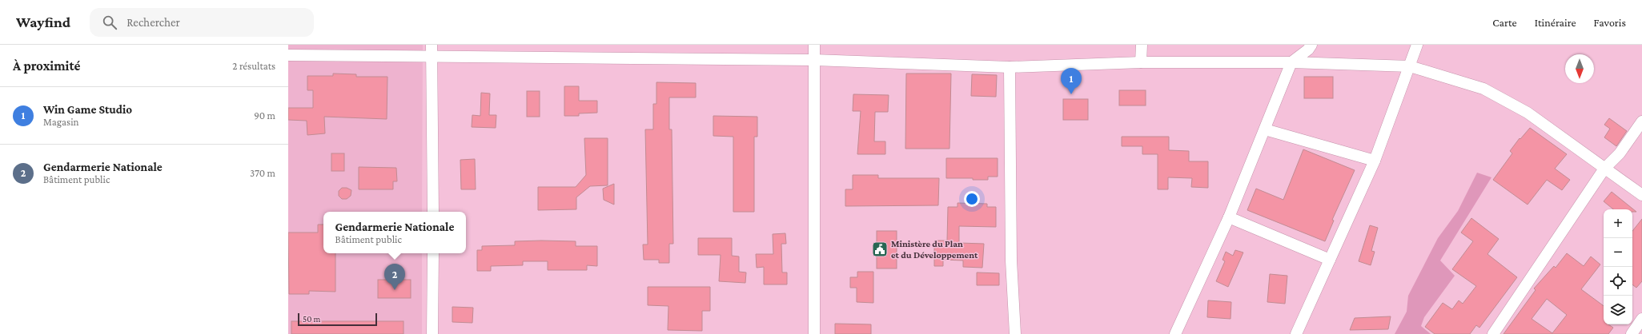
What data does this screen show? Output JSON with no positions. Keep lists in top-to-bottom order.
{
  "places": {
    "public building": ["Ministère du Plan et du Développement"]
  },
  "scale_bar": "50 m",
  "north": "bottom",
  "page": {
    "header": "Wayfind",
    "search": "Rechercher",
    "nav": ["Carte", "Itinéraire", "Favoris"],
    "heading": ["À proximité", "2 résultats"],
    "pins": ["1", "2"],
    "list": [
      {
        "mark": "1",
        "name": "Win Game Studio",
        "note": "Magasin",
        "value": "90 m"
      },
      {
        "mark": "2",
        "name": "Gendarmerie Nationale",
        "note": "Bâtiment public",
        "value": "370 m"
      }
    ],
    "map_buttons": ["+", "−"],
    "popup": ["Gendarmerie Nationale", "Bâtiment public"],
    "scale": "50 m"
  }
}
